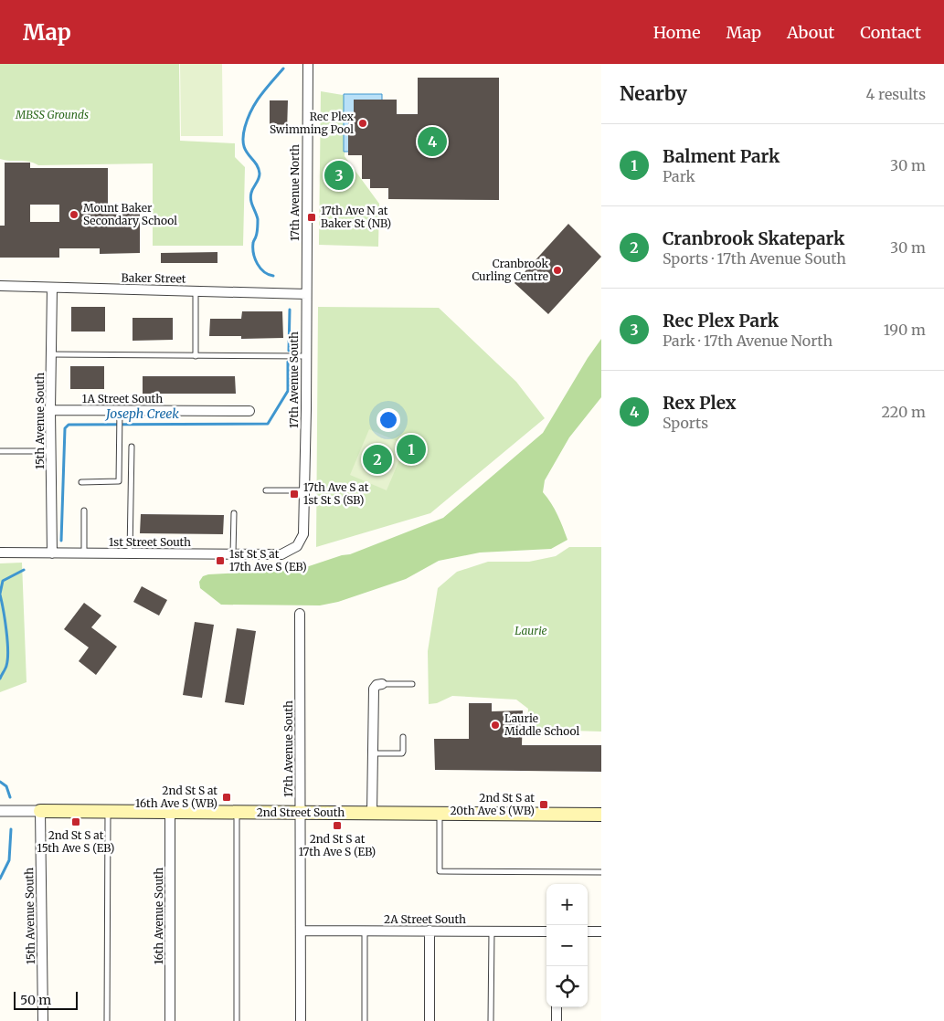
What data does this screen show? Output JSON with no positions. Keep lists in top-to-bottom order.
{
  "streets": {
    "main road": ["2nd Street South"],
    "street": [
      "17th Avenue North",
      "Baker Street",
      "17th Avenue South",
      "1A Street South",
      "15th Avenue South",
      "1st Street South",
      "16th Avenue South",
      "2A Street South"
    ]
  },
  "crossings": [
    ["17th Avenue North", "Baker Street"],
    ["17th Avenue North", "17th Avenue South"],
    ["Baker Street", "17th Avenue South"],
    ["Baker Street", "15th Avenue South"],
    ["17th Avenue South", "1st Street South"],
    ["17th Avenue South", "2nd Street South"],
    ["17th Avenue South", "2A Street South"],
    ["1A Street South", "15th Avenue South"],
    ["15th Avenue South", "1st Street South"],
    ["15th Avenue South", "2nd Street South"],
    ["2nd Street South", "16th Avenue South"]
  ],
  "water": ["Joseph Creek"],
  "parks": ["MBSS Grounds", "Laurie"],
  "places": {
    "other": [
      "Rec Plex Swimming Pool",
      "Mount Baker Secondary School",
      "Cranbrook Curling Centre",
      "Laurie Middle School"
    ],
    "transit": [
      "17th Ave N at Baker St (NB)",
      "17th Ave S at 1st St S (SB)",
      "1st St S at 17th Ave S (EB)",
      "2nd St S at 16th Ave S (WB)",
      "2nd St S at 20th Ave S (WB)",
      "2nd St S at 15th Ave S (EB)",
      "2nd St S at 17th Ave S (EB)"
    ]
  },
  "scale_bar": "50 m",
  "page": {
    "header": "Map",
    "nav": [
      "Home",
      "Map",
      "About",
      "Contact"
    ],
    "heading": ["Nearby", "4 results"],
    "list": [
      {
        "mark": "1",
        "name": "Balment Park",
        "note": "Park",
        "value": "30 m"
      },
      {
        "mark": "2",
        "name": "Cranbrook Skatepark",
        "note": "Sports · 17th Avenue South",
        "value": "30 m"
      },
      {
        "mark": "3",
        "name": "Rec Plex Park",
        "note": "Park · 17th Avenue North",
        "value": "190 m"
      },
      {
        "mark": "4",
        "name": "Rex Plex",
        "note": "Sports",
        "value": "220 m"
      }
    ],
    "pins": [
      "4",
      "3",
      "1",
      "2"
    ],
    "map_buttons": ["+", "−"],
    "scale": "50 m"
  }
}
